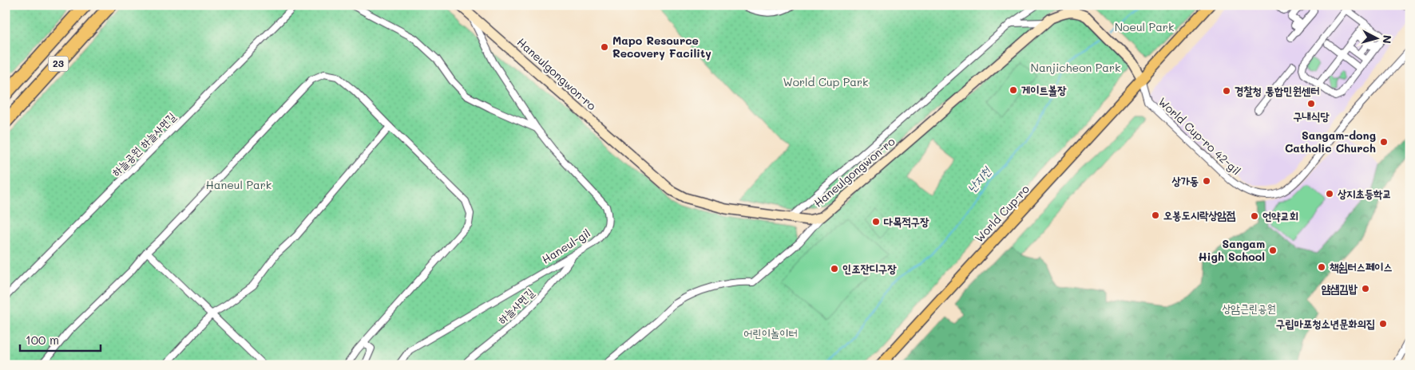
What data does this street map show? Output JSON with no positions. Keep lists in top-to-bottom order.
{
  "streets": {
    "highway": ["23"],
    "main road": ["World Cup-ro"],
    "street": [
      "Haneulgongwon-ro",
      "World Cup-ro 42-gil",
      "하늘공원 하늘사면길",
      "Haneul-gil",
      "하늘사면길"
    ]
  },
  "crossings": [
    ["Haneulgongwon-ro", "World Cup-ro 42-gil"],
    ["Haneulgongwon-ro", "World Cup-ro"],
    ["Haneulgongwon-ro", "Haneul-gil"],
    ["World Cup-ro 42-gil", "World Cup-ro"],
    ["Haneul-gil", "하늘사면길"]
  ],
  "water": ["난지천"],
  "parks": [
    "Noeul Park",
    "Nanjicheon Park",
    "World Cup Park",
    "Haneul Park",
    "상암근린공원",
    "어린이놀이터"
  ],
  "places": [
    "Mapo Resource Recovery Facility",
    "게이트볼장",
    "경찰청 통합민원센터",
    "구내식당",
    "Sangam-dong Catholic Church",
    "상가동",
    "상지초등학교",
    "오봉도시락상암점",
    "언약교회",
    "다목적구장",
    "Sangam High School",
    "책쉼터스페이스",
    "인조잔디구장",
    "얌샘김밥",
    "구립마포청소년문화의집"
  ],
  "scale_bar": "100 m",
  "north": "right"
}
